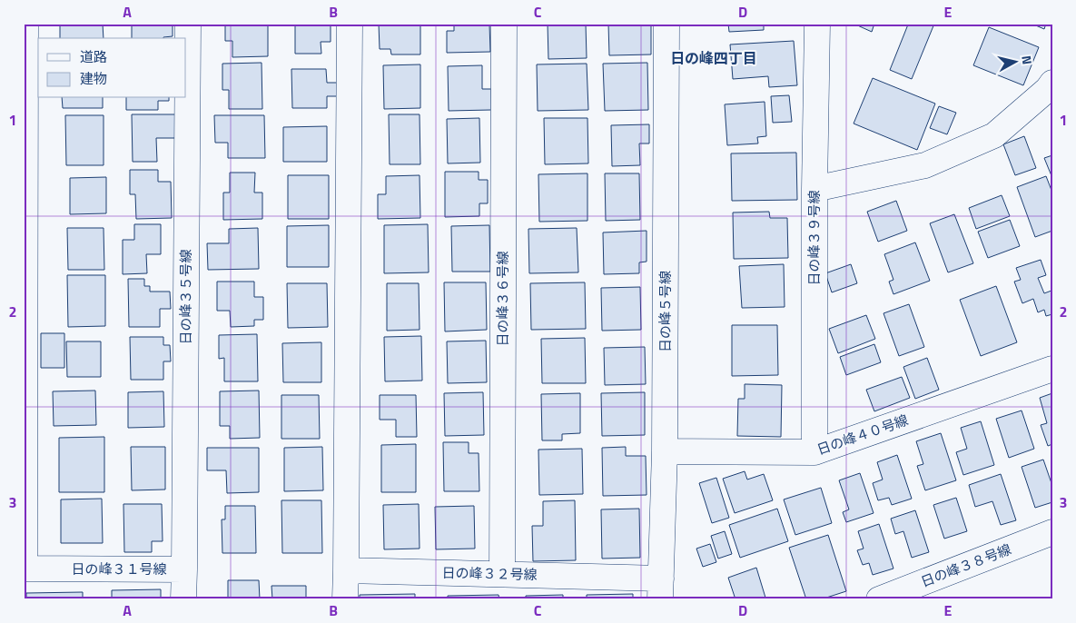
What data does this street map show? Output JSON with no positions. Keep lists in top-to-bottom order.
{
  "streets": {
    "street": [
      "日の峰３９号線",
      "日の峰３５号線",
      "日の峰３６号線",
      "日の峰５号線",
      "日の峰４０号線",
      "日の峰３８号線",
      "日の峰３１号線",
      "日の峰３２号線"
    ]
  },
  "crossings": [
    ["日の峰３９号線", "日の峰４０号線"],
    ["日の峰３５号線", "日の峰３１号線"],
    ["日の峰３６号線", "日の峰３２号線"],
    ["日の峰５号線", "日の峰４０号線"],
    ["日の峰５号線", "日の峰３２号線"]
  ],
  "districts": ["日の峰四丁目"],
  "legend": ["道路", "建物"],
  "north": "right",
  "grid": {
    "columns": [
      "A",
      "B",
      "C",
      "D",
      "E"
    ],
    "rows": ["1", "2", "3"]
  }
}
